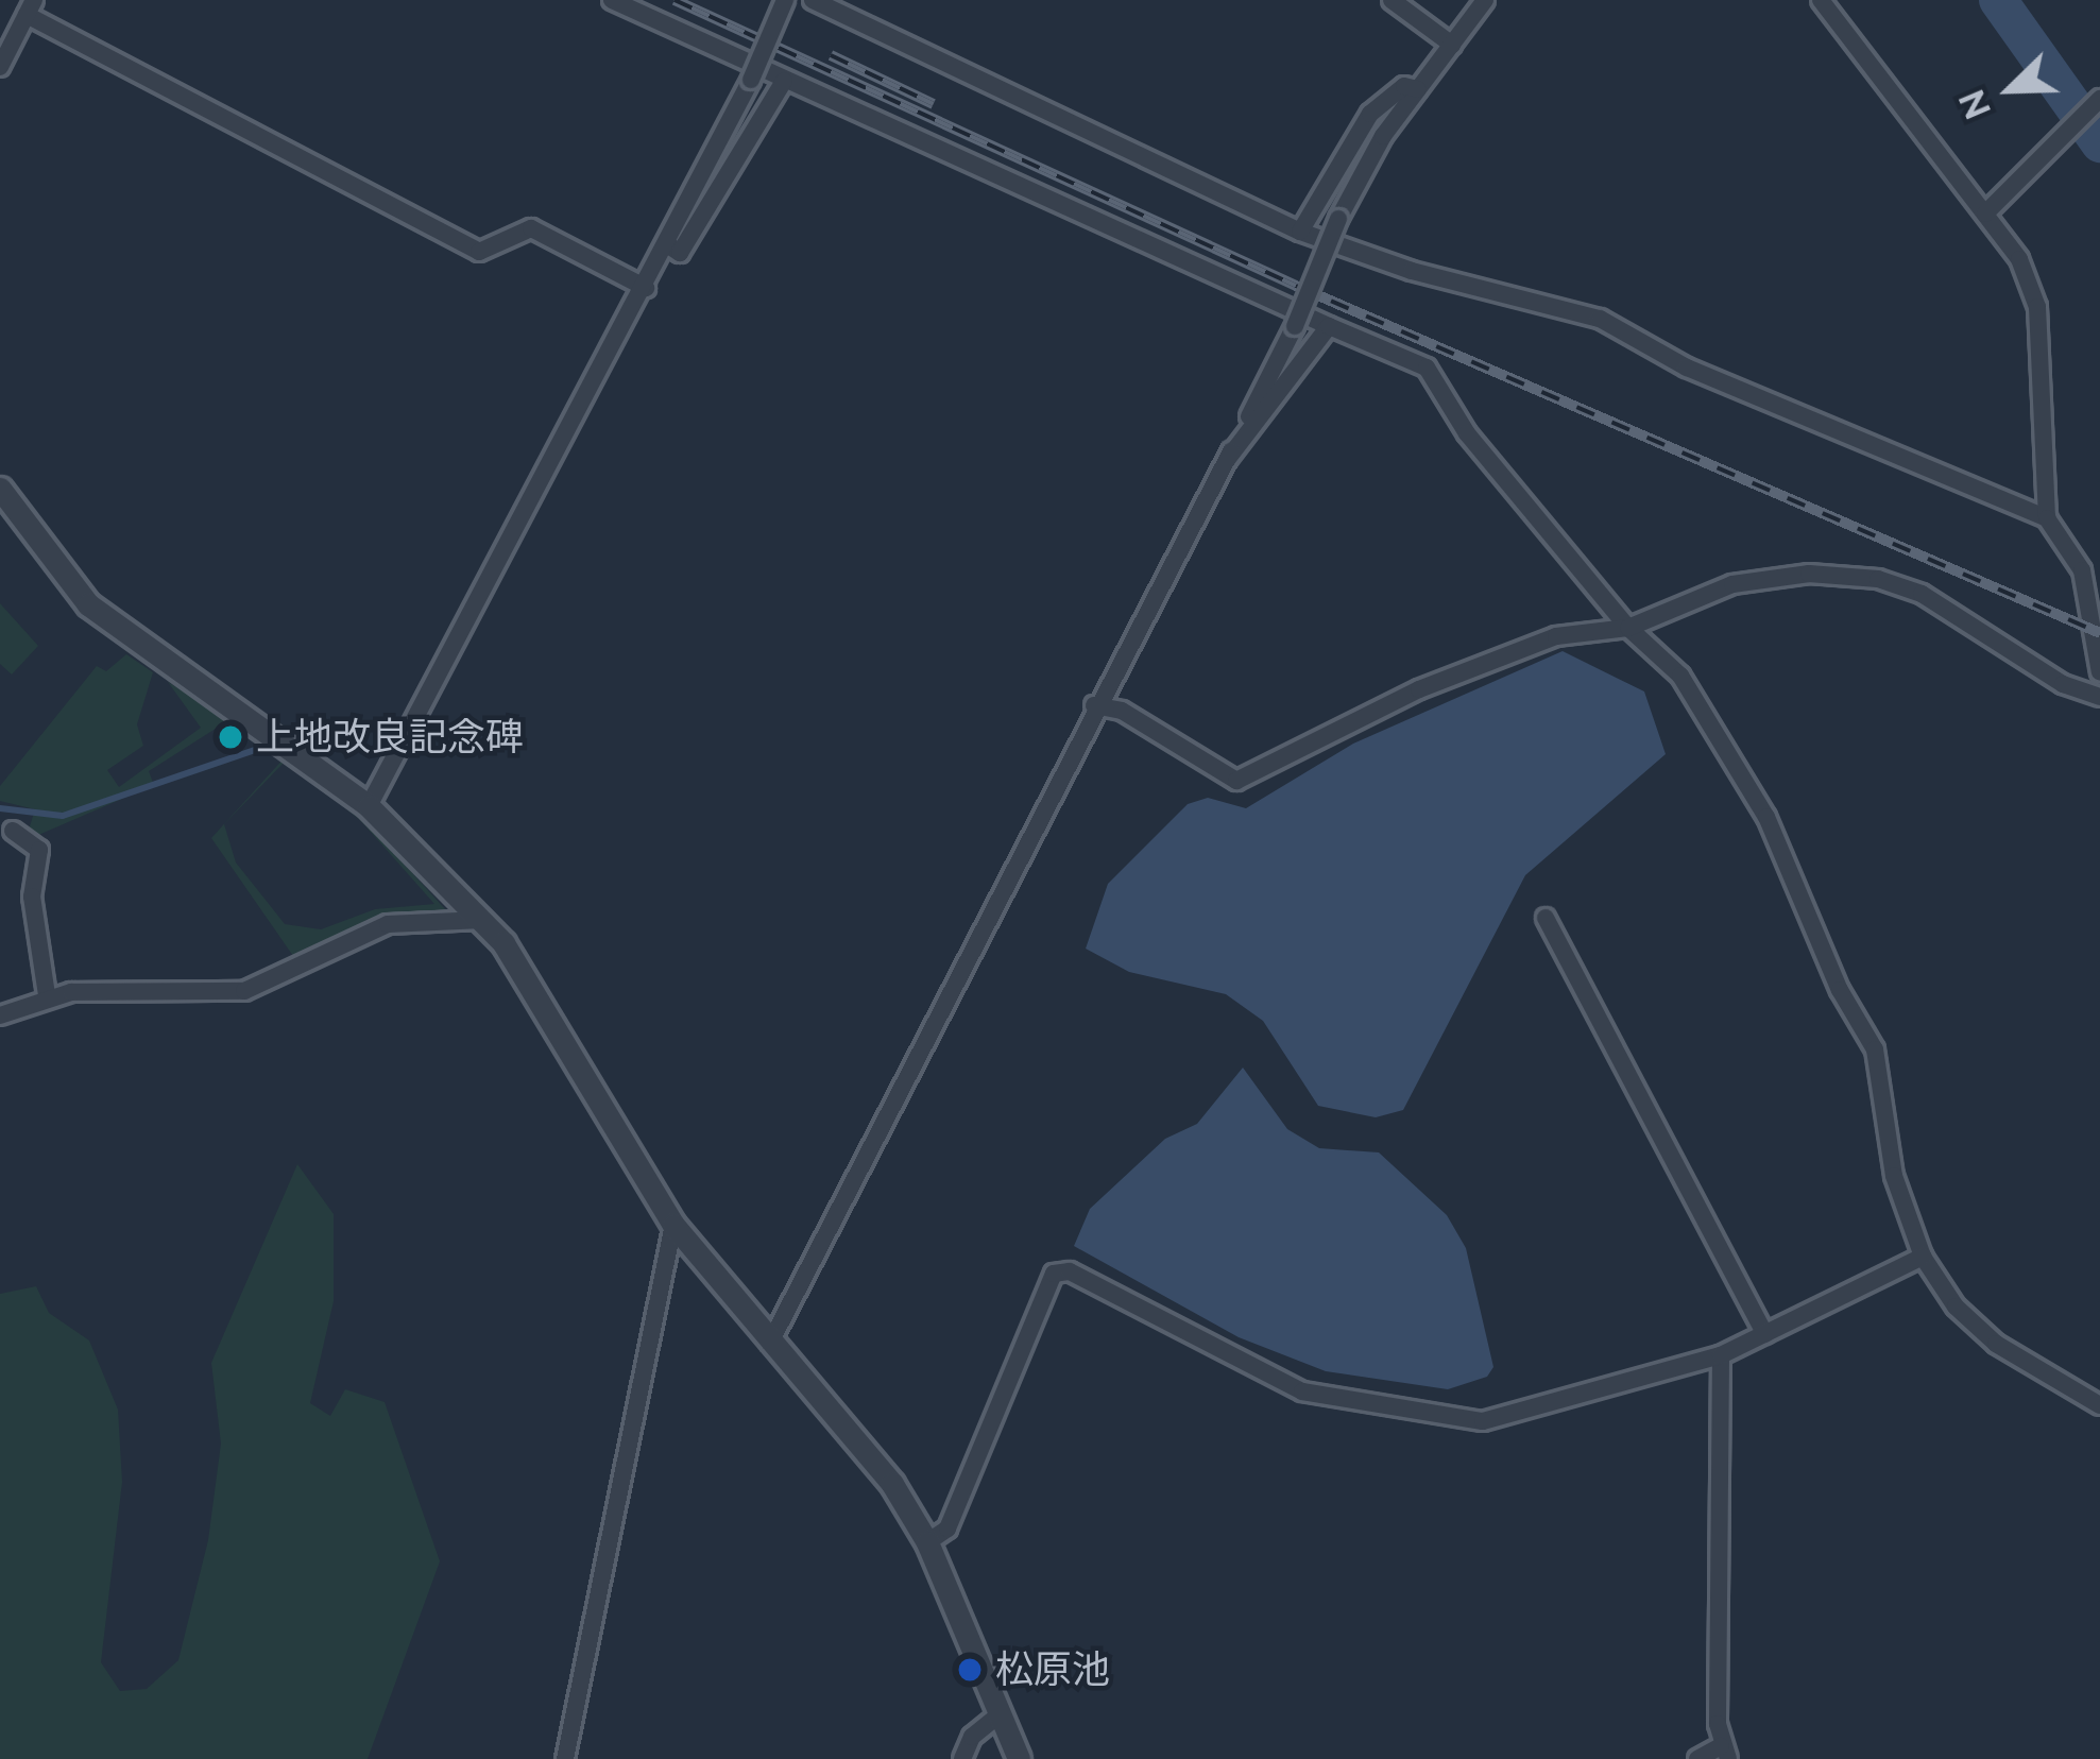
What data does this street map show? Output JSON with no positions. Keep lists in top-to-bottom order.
{
  "places": ["上地改良記念碑", "松原池"],
  "north": "bottom left"
}
